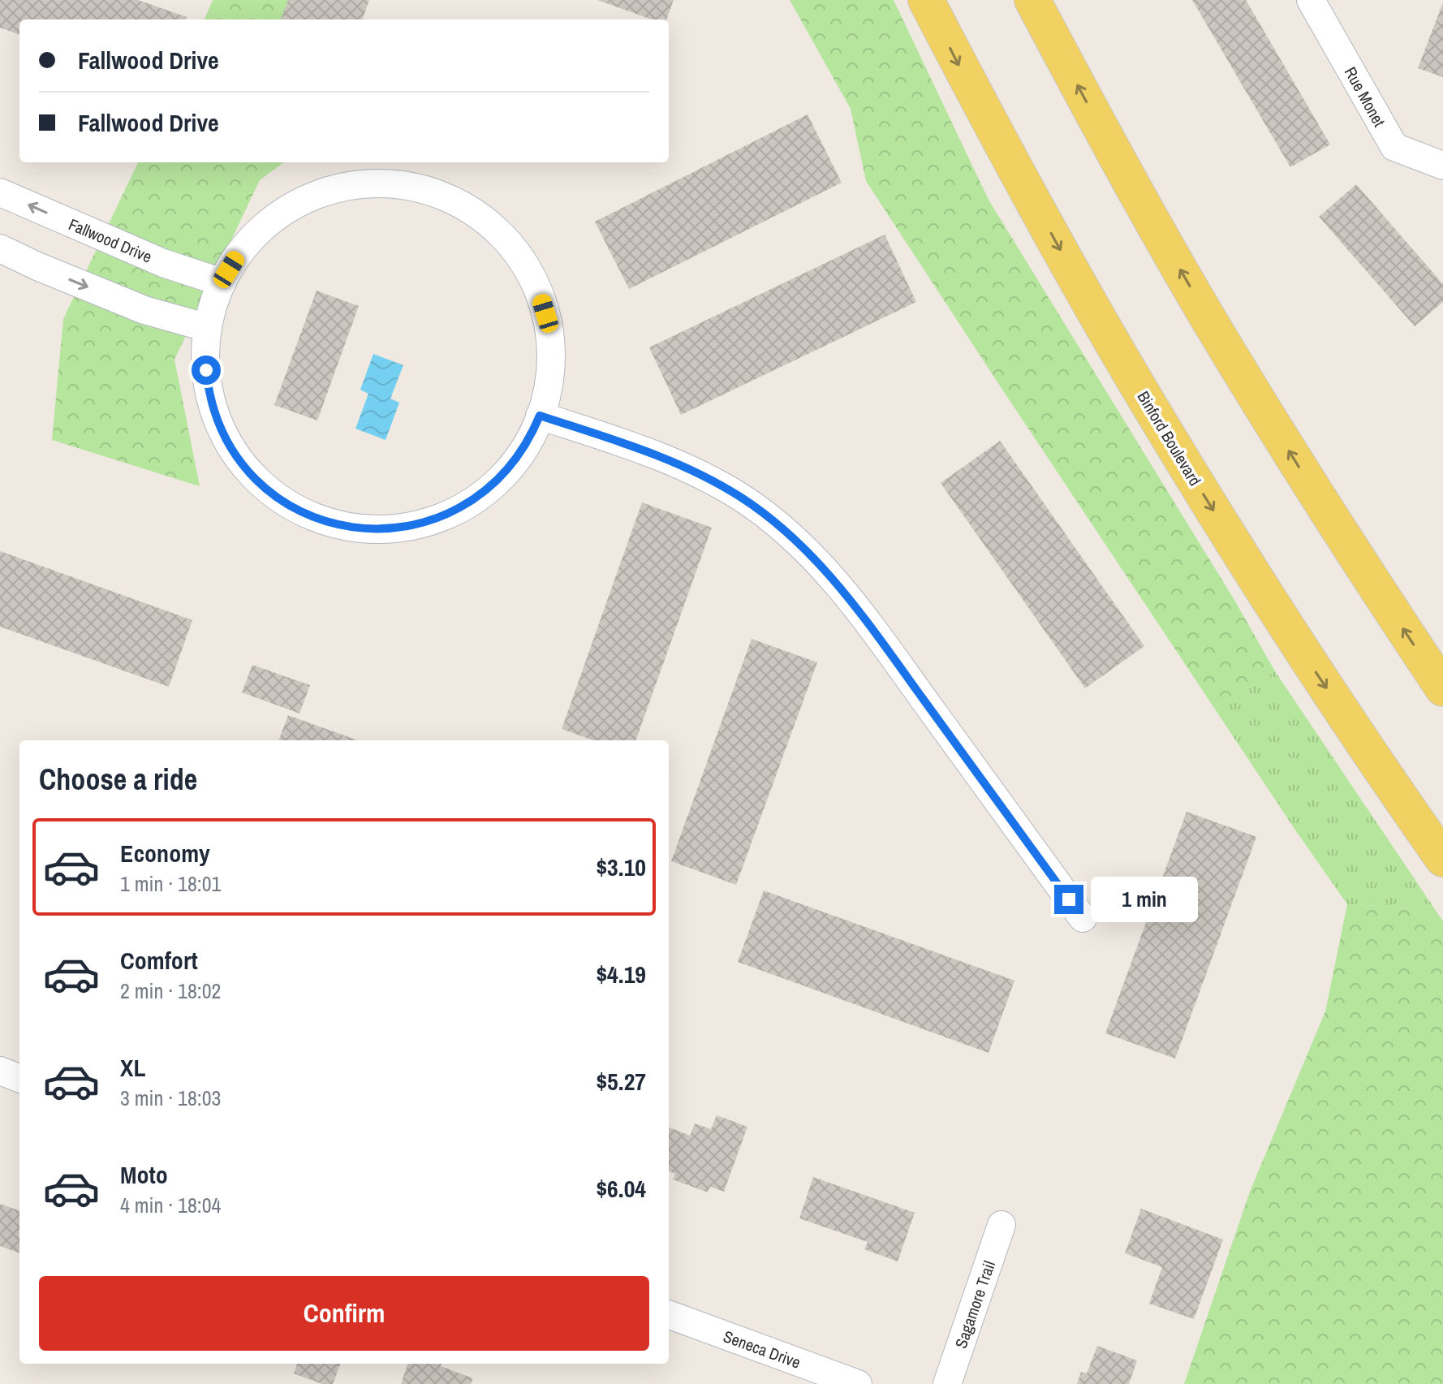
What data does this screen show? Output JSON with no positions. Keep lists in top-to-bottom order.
{
  "streets": {
    "main road": ["Binford Boulevard"],
    "street": [
      "Rue Monet",
      "Fallwood Drive",
      "Sagamore Trail",
      "Seneca Drive"
    ]
  },
  "page": {
    "banner": ["Fallwood Drive", "Fallwood Drive"],
    "heading": "Choose a ride",
    "list": [
      {
        "name": "Economy",
        "note": "1 min · 18:01",
        "value": "$3.10"
      },
      {
        "name": "Comfort",
        "note": "2 min · 18:02",
        "value": "$4.19"
      },
      {
        "name": "XL",
        "note": "3 min · 18:03",
        "value": "$5.27"
      },
      {
        "name": "Moto",
        "note": "4 min · 18:04",
        "value": "$6.04"
      }
    ],
    "bubble": "1 min",
    "buttons": "Confirm"
  }
}
